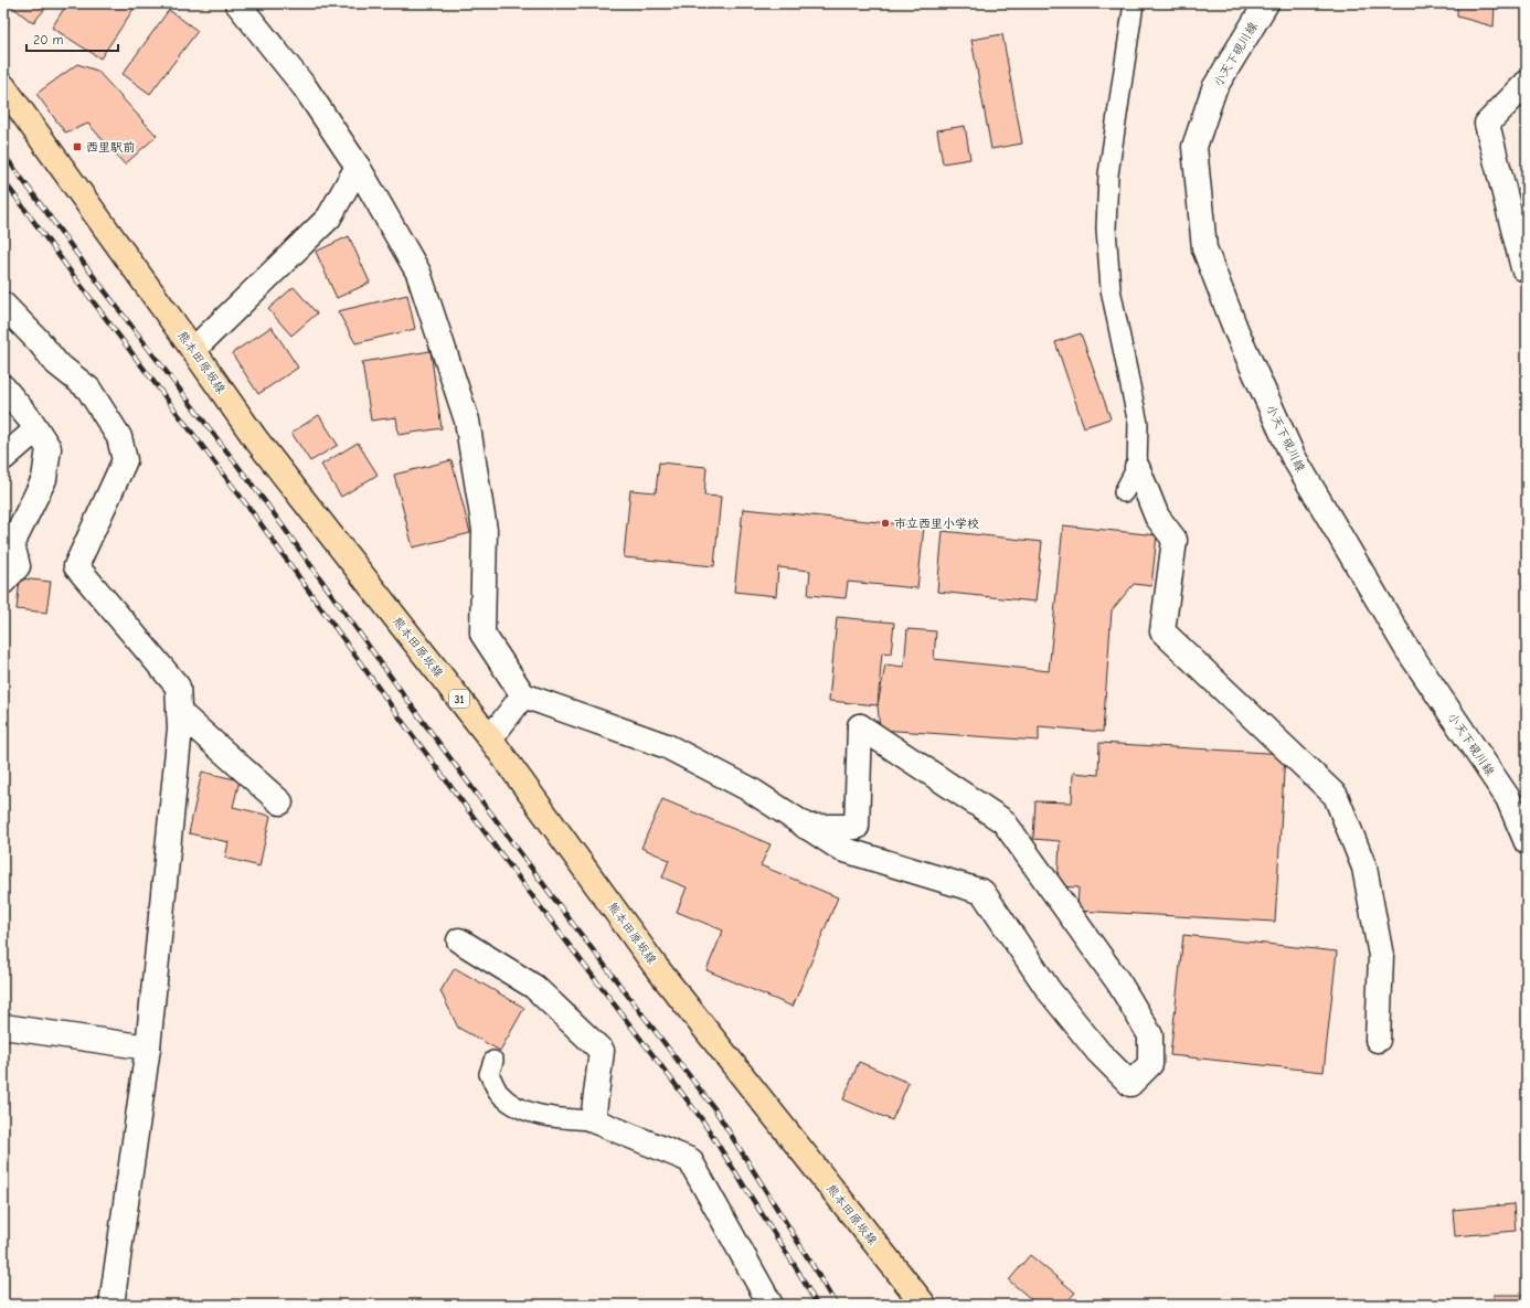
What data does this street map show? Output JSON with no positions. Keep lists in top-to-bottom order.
{
  "streets": {
    "main road": ["熊本田原坂線", "31"],
    "street": ["小天下硯川線"]
  },
  "places": {
    "transit": ["西里駅前"],
    "other": ["市立西里小学校"]
  },
  "scale_bar": "20 m"
}
